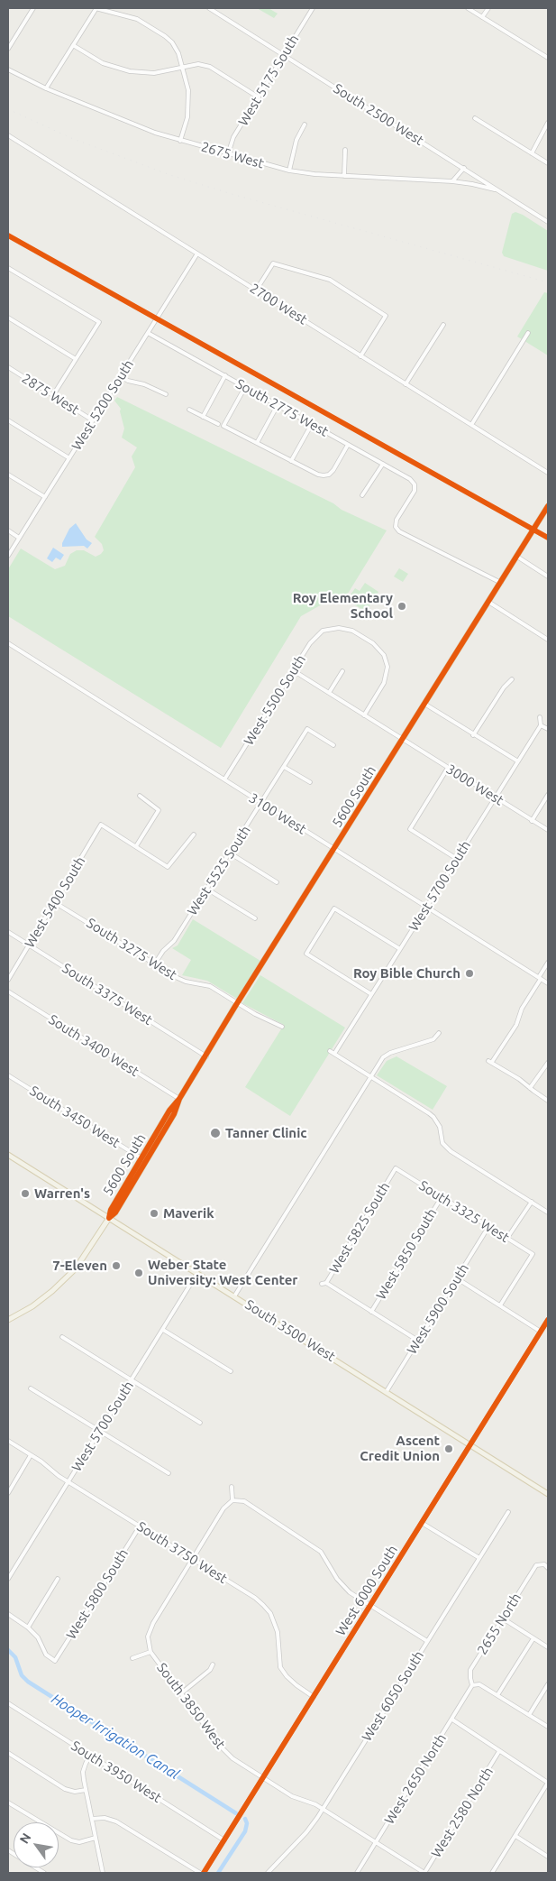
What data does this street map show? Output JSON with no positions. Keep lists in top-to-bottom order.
{
  "streets": {
    "main road": ["5600 South", "South 3500 West"],
    "street": [
      "West 5175 South",
      "South 2500 West",
      "2675 West",
      "2700 West",
      "2875 West",
      "West 5200 South",
      "South 2775 West",
      "West 5500 South",
      "3000 West",
      "3100 West",
      "West 5525 South",
      "West 5700 South",
      "West 5400 South",
      "South 3275 West",
      "South 3375 West",
      "South 3400 West",
      "South 3450 West",
      "South 3325 West",
      "West 5825 South",
      "West 5850 South",
      "West 5900 South",
      "South 3750 West",
      "West 6000 South",
      "West 5800 South",
      "2655 North",
      "West 6050 South",
      "South 3850 West",
      "South 3950 West",
      "West 2650 North",
      "West 2580 North"
    ]
  },
  "crossings": [
    ["West 5175 South", "South 2500 West"],
    ["West 5175 South", "2675 West"],
    ["South 2500 West", "2675 West"],
    ["2700 West", "West 5200 South"],
    ["2875 West", "West 5200 South"],
    ["West 5200 South", "South 2775 West"],
    ["South 2775 West", "5600 South"],
    ["West 5500 South", "3000 West"],
    ["West 5500 South", "3100 West"],
    ["3000 West", "5600 South"],
    ["3000 West", "West 5700 South"],
    ["5600 South", "3100 West"],
    ["5600 South", "South 3275 West"],
    ["5600 South", "South 3375 West"],
    ["5600 South", "South 3400 West"],
    ["5600 South", "South 3450 West"],
    ["5600 South", "South 3500 West"],
    ["3100 West", "West 5525 South"],
    ["3100 West", "West 5700 South"],
    ["West 5525 South", "South 3275 West"],
    ["West 5700 South", "South 3500 West"],
    ["West 5700 South", "South 3750 West"],
    ["West 5400 South", "South 3275 West"],
    ["West 5400 South", "South 3375 West"],
    ["South 3325 West", "West 5825 South"],
    ["South 3325 West", "West 5850 South"],
    ["South 3325 West", "West 5900 South"],
    ["West 5825 South", "West 5850 South"],
    ["West 5900 South", "South 3500 West"],
    ["South 3500 West", "West 6000 South"],
    ["South 3750 West", "West 6000 South"],
    ["South 3750 West", "West 5800 South"],
    ["West 6000 South", "South 3850 West"],
    ["West 6000 South", "South 3950 West"],
    ["2655 North", "West 2650 North"],
    ["West 6050 South", "South 3850 West"],
    ["South 3850 West", "West 2650 North"],
    ["South 3850 West", "West 2580 North"]
  ],
  "water": ["Hooper Irrigation Canal"],
  "places": [
    "Roy Elementary School",
    "Roy Bible Church",
    "Tanner Clinic",
    "Warren's",
    "Maverik",
    "7-Eleven",
    "Weber State University: West Center",
    "Ascent Credit Union"
  ],
  "north": "top left"
}
